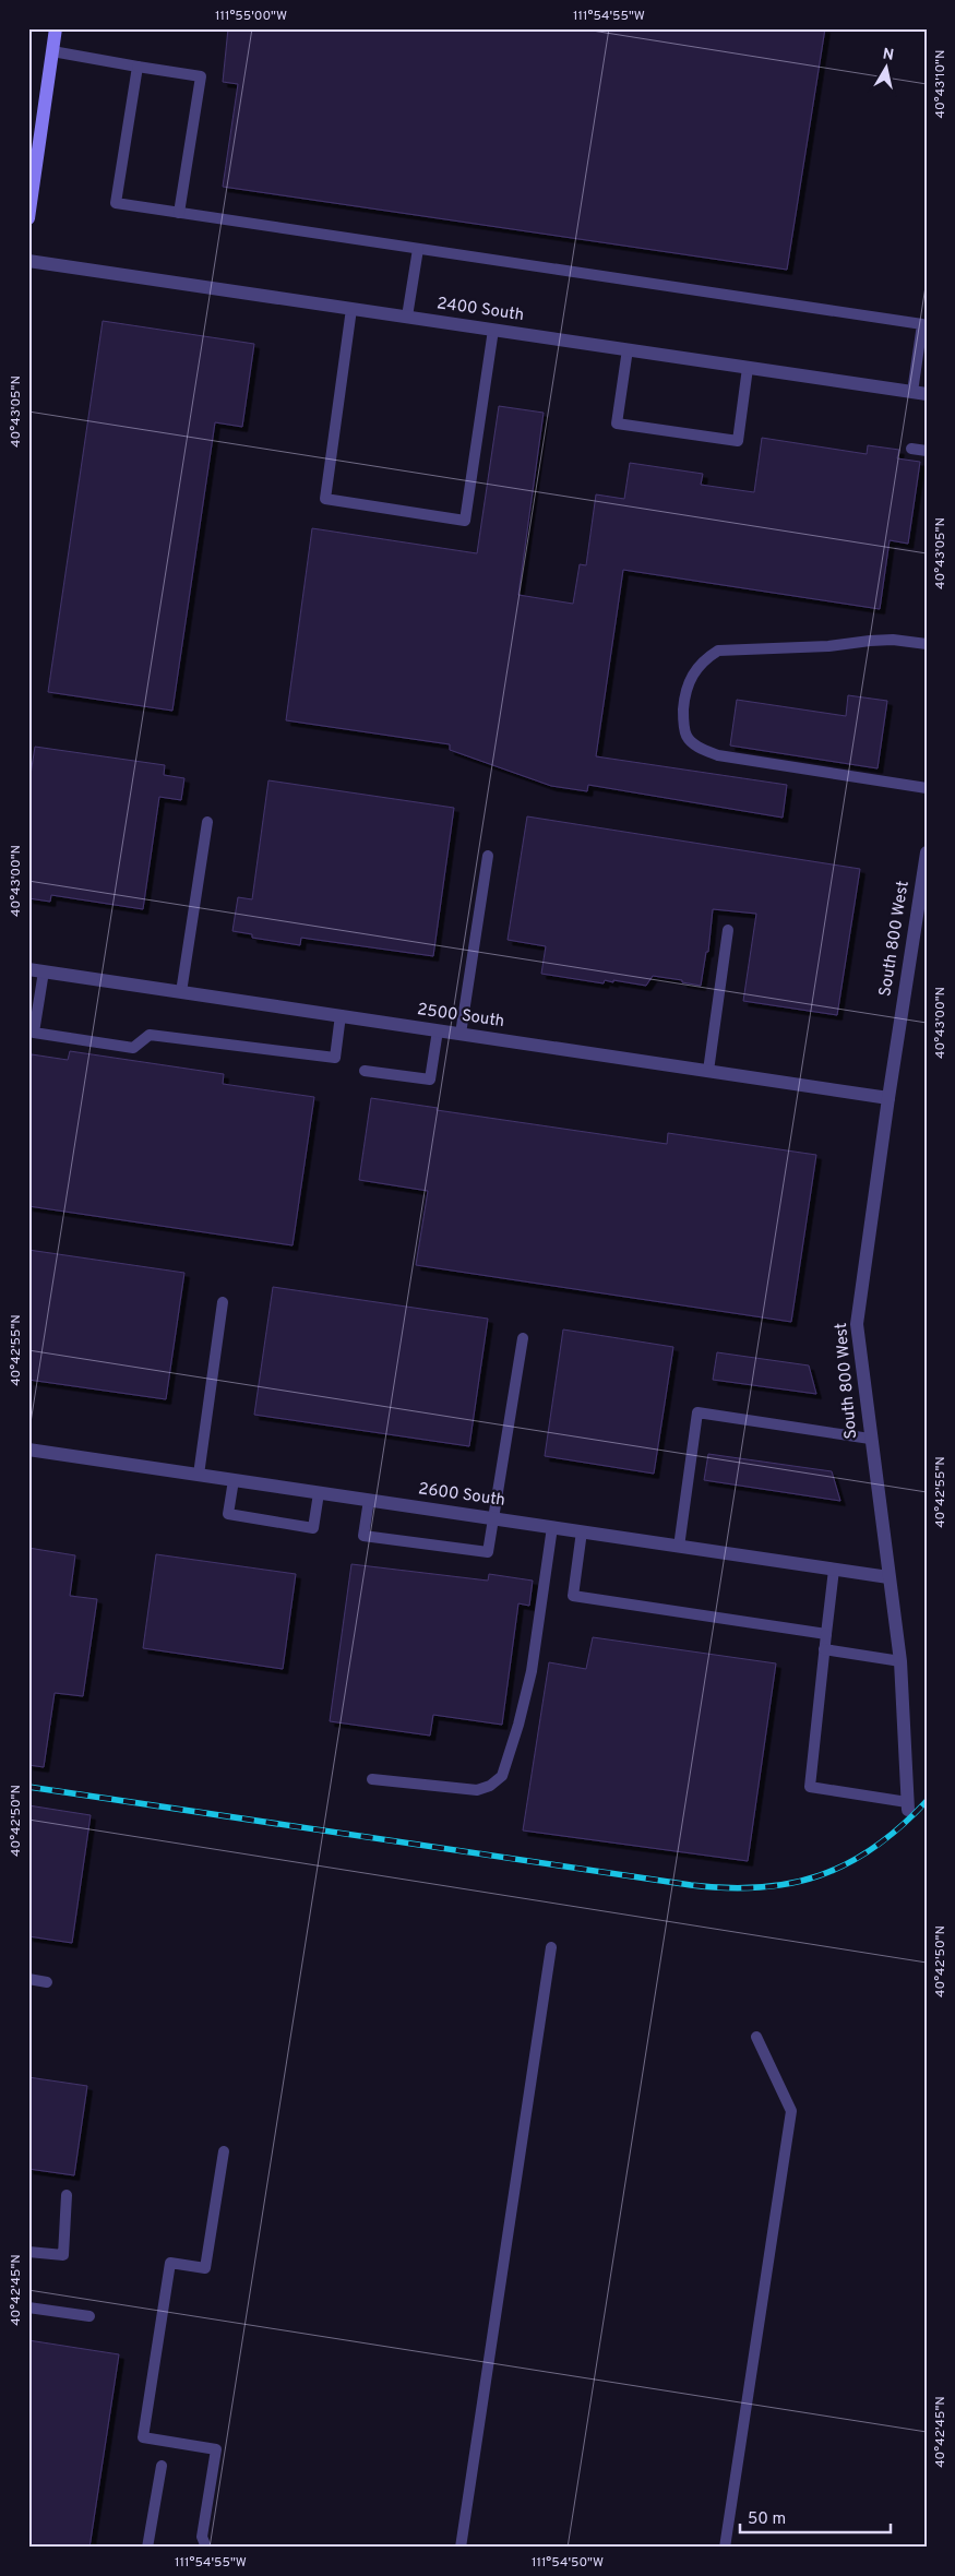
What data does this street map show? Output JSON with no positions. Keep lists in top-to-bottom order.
{
  "streets": {
    "street": [
      "2400 South",
      "South 800 West",
      "2500 South",
      "2600 South"
    ]
  },
  "crossings": [
    ["South 800 West", "2500 South"],
    ["South 800 West", "2600 South"]
  ],
  "scale_bar": "50 m",
  "north": "top",
  "coordinates": [
    "111°55'00\"W",
    "111°54'55\"W",
    "40°43'10\"N",
    "40°43'05\"N",
    "40°43'00\"N",
    "40°42'55\"N",
    "40°42'50\"N",
    "40°42'45\"N",
    "111°54'50\"W"
  ]
}
